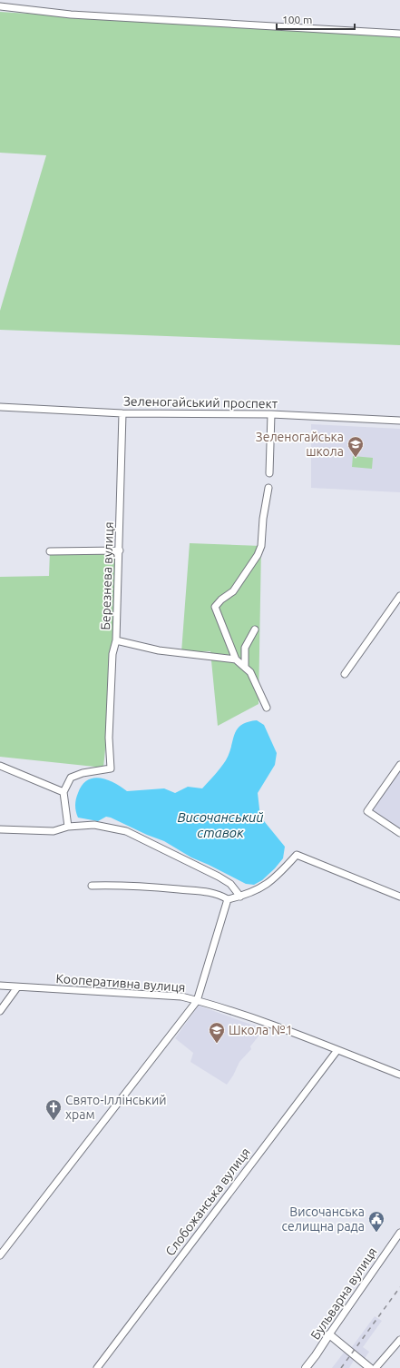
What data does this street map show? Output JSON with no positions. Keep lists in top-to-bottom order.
{
  "streets": {
    "street": [
      "Зеленогайський проспект",
      "Березнева вулиця",
      "Кооперативна вулиця",
      "Слобожанська вулиця",
      "Бульварна вулиця"
    ]
  },
  "crossings": [
    ["Зеленогайський проспект", "Березнева вулиця"],
    ["Кооперативна вулиця", "Слобожанська вулиця"]
  ],
  "water": ["Височанський ставок"],
  "places": {
    "school or university": ["Зеленогайська школа", "Школа №1"],
    "church": ["Свято-Іллінський храм"],
    "public building": ["Височанська селищна рада"]
  },
  "scale_bar": "100 m"
}
